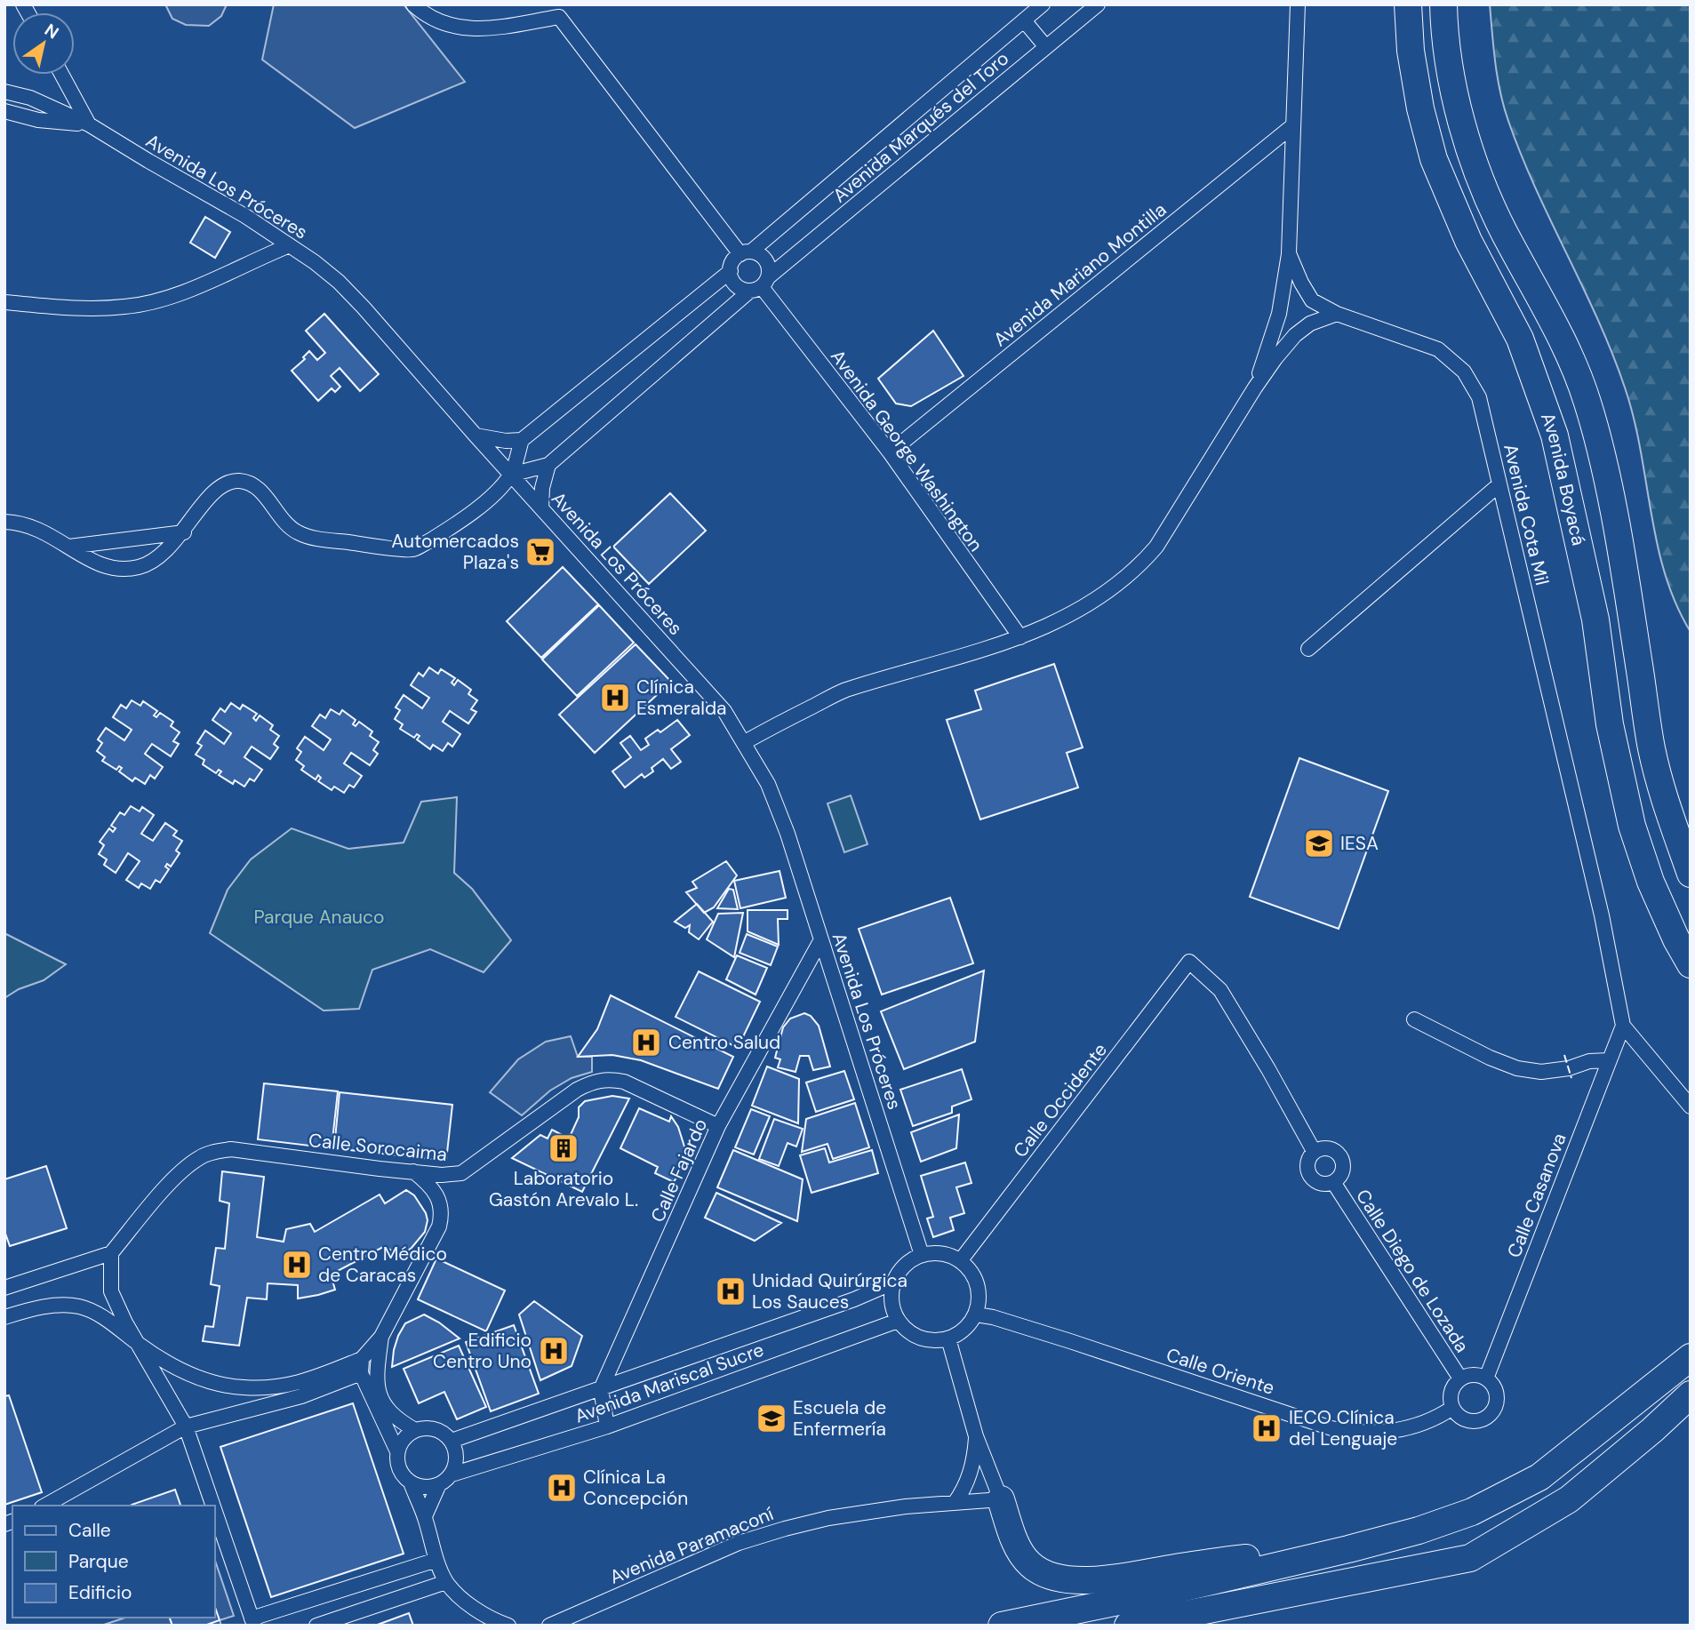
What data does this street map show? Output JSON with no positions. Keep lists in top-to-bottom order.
{
  "streets": {
    "highway": ["Avenida Boyacá"],
    "street": [
      "Avenida Marqués del Toro",
      "Avenida Los Próceres",
      "Avenida Mariano Montilla",
      "Avenida George Washington",
      "Avenida Cota Mil",
      "Calle Occidente",
      "Calle Sorocaima",
      "Calle Fajardo",
      "Calle Casanova",
      "Calle Diego de Lozada",
      "Calle Oriente",
      "Avenida Mariscal Sucre",
      "Avenida Paramaconí"
    ]
  },
  "crossings": [
    ["Avenida Marqués del Toro", "Avenida Los Próceres"],
    ["Avenida Marqués del Toro", "Avenida George Washington"],
    ["Avenida Los Próceres", "Calle Occidente"],
    ["Avenida Los Próceres", "Calle Fajardo"],
    ["Avenida Los Próceres", "Calle Oriente"],
    ["Avenida Los Próceres", "Avenida Mariscal Sucre"],
    ["Avenida Mariano Montilla", "Avenida George Washington"],
    ["Avenida Mariano Montilla", "Avenida Cota Mil"],
    ["Avenida Cota Mil", "Calle Casanova"],
    ["Calle Occidente", "Calle Diego de Lozada"],
    ["Calle Occidente", "Calle Oriente"],
    ["Calle Occidente", "Avenida Mariscal Sucre"],
    ["Calle Sorocaima", "Calle Fajardo"],
    ["Calle Fajardo", "Avenida Mariscal Sucre"],
    ["Calle Casanova", "Calle Diego de Lozada"],
    ["Calle Casanova", "Calle Oriente"],
    ["Calle Diego de Lozada", "Calle Oriente"],
    ["Calle Oriente", "Avenida Mariscal Sucre"]
  ],
  "parks": ["Parque Anauco"],
  "places": {
    "supermarket": ["Automercados Plaza's"],
    "hospital": [
      "Clínica Esmeralda",
      "Centro Salud",
      "Centro Médico de Caracas",
      "Unidad Quirúrgica Los Sauces",
      "Edificio Centro Uno",
      "IECO Clínica del Lenguaje",
      "Clínica La Concepción"
    ],
    "school or university": ["IESA", "Escuela de Enfermería"],
    "building": ["Laboratorio Gastón Arevalo L."]
  },
  "legend": ["Calle", "Parque", "Edificio"],
  "north": "top right"
}
